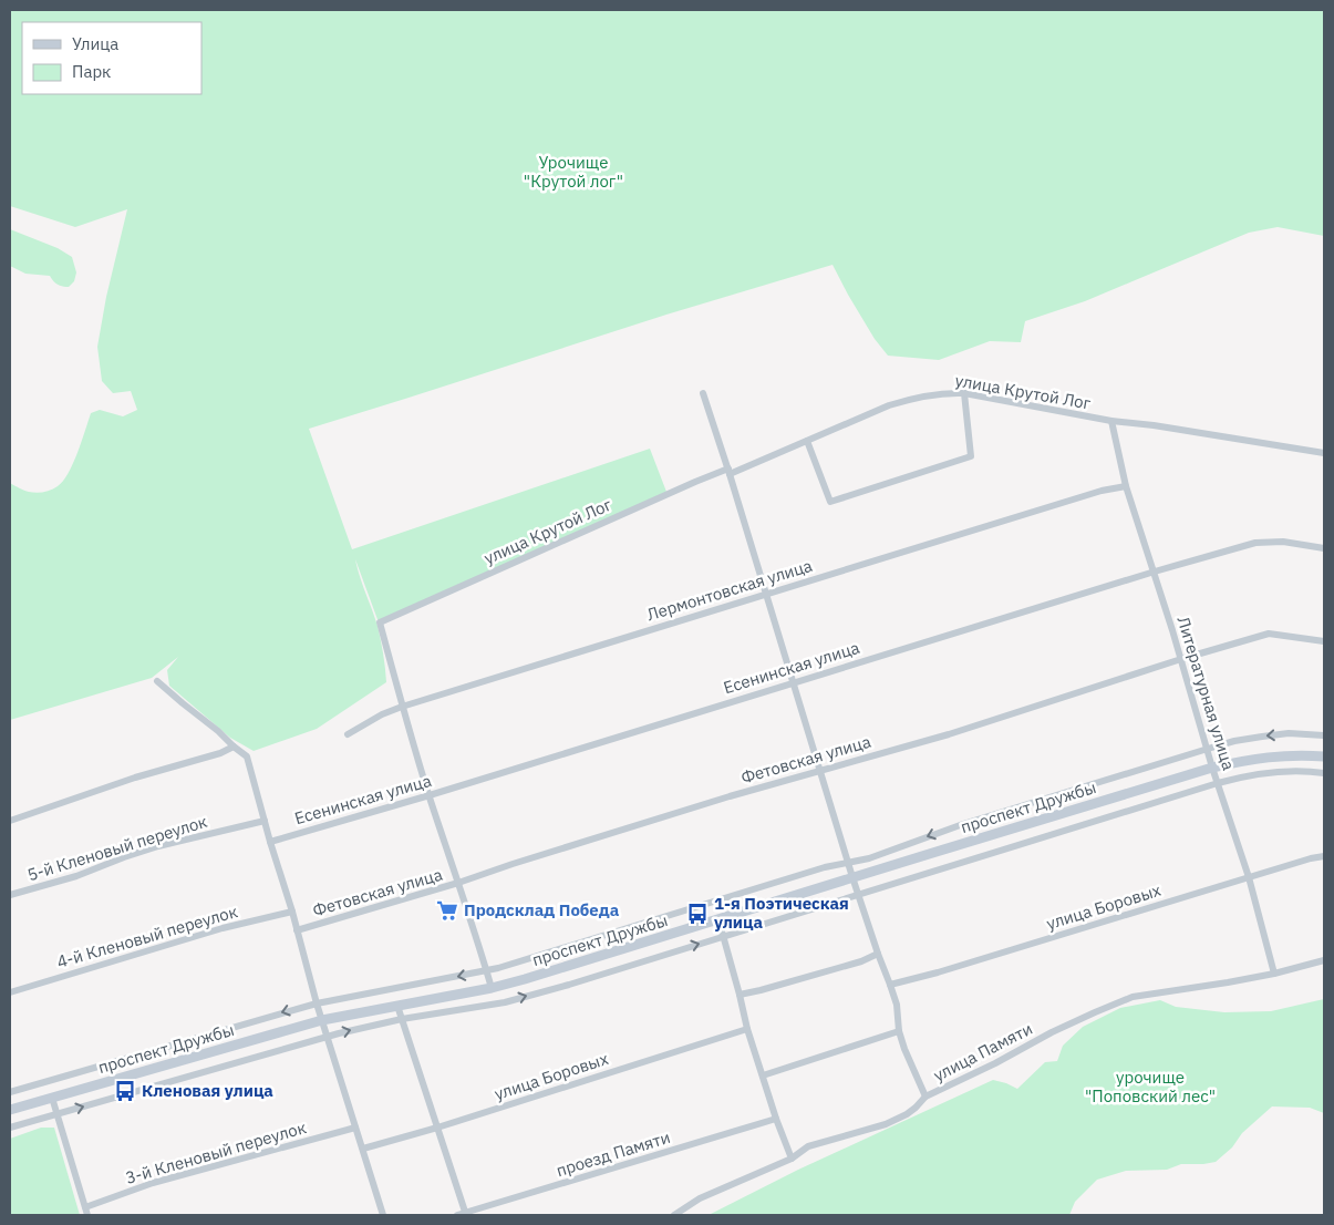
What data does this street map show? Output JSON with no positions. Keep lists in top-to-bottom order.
{
  "streets": {
    "main road": ["проспект Дружбы"],
    "street": [
      "улица Крутой Лог",
      "Лермонтовская улица",
      "Есенинская улица",
      "Литературная улица",
      "Фетовская улица",
      "5-й Кленовый переулок",
      "улица Боровых",
      "4-й Кленовый переулок",
      "улица Памяти",
      "3-й Кленовый переулок",
      "проезд Памяти"
    ]
  },
  "crossings": [
    ["улица Крутой Лог", "Лермонтовская улица"],
    ["улица Крутой Лог", "Литературная улица"],
    ["Лермонтовская улица", "Литературная улица"],
    ["Есенинская улица", "Литературная улица"],
    ["Литературная улица", "Фетовская улица"],
    ["Литературная улица", "проспект Дружбы"],
    ["Литературная улица", "улица Боровых"],
    ["Литературная улица", "улица Памяти"]
  ],
  "parks": ["Урочище \"Крутой лог\"", "урочище \"Поповский лес\""],
  "places": {
    "supermarket": ["Продсклад Победа"],
    "bus stop": ["1-я Поэтическая улица", "Кленовая улица"]
  },
  "legend": ["Улица", "Парк"]
}
